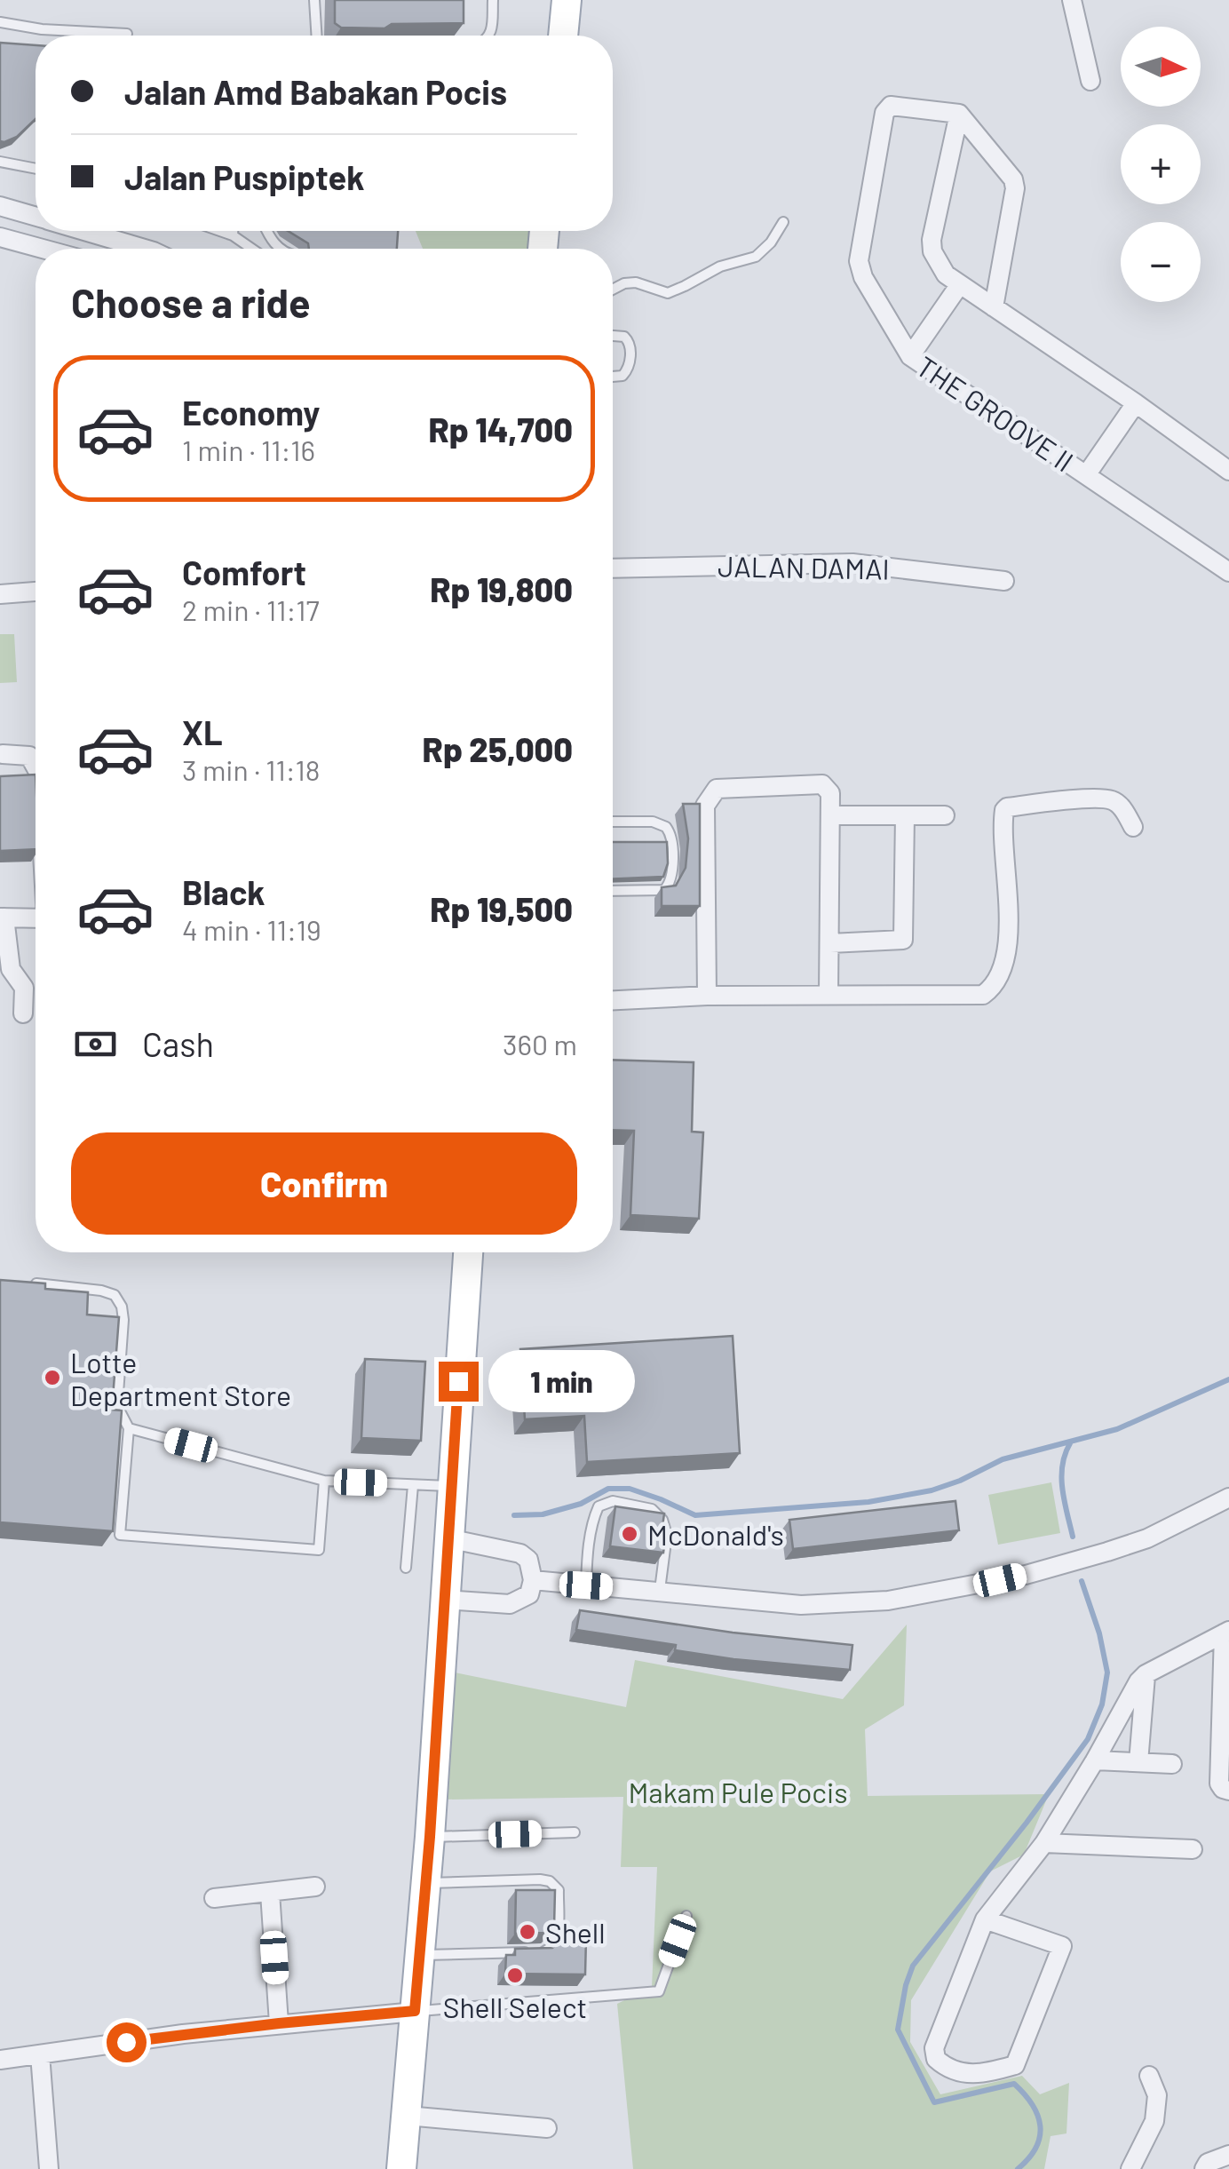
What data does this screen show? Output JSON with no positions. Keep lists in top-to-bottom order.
{
  "streets": {
    "street": ["THE GROOVE II", "JALAN DAMAI"]
  },
  "parks": ["Makam Pule Pocis"],
  "places": [
    "Lotte Department Store",
    "McDonald's",
    "Shell",
    "Shell Select"
  ],
  "north": "right",
  "page": {
    "map_buttons": ["+", "−"],
    "banner": ["Jalan Amd Babakan Pocis", "Jalan Puspiptek"],
    "heading": "Choose a ride",
    "list": [
      {
        "name": "Economy",
        "note": "1 min · 11:16",
        "value": "Rp 14,700"
      },
      {
        "name": "Comfort",
        "note": "2 min · 11:17",
        "value": "Rp 19,800"
      },
      {
        "name": "XL",
        "note": "3 min · 11:18",
        "value": "Rp 25,000"
      },
      {
        "name": "Black",
        "note": "4 min · 11:19",
        "value": "Rp 19,500"
      }
    ],
    "pay": ["Cash", "360 m"],
    "buttons": "Confirm",
    "bubble": "1 min"
  }
}
